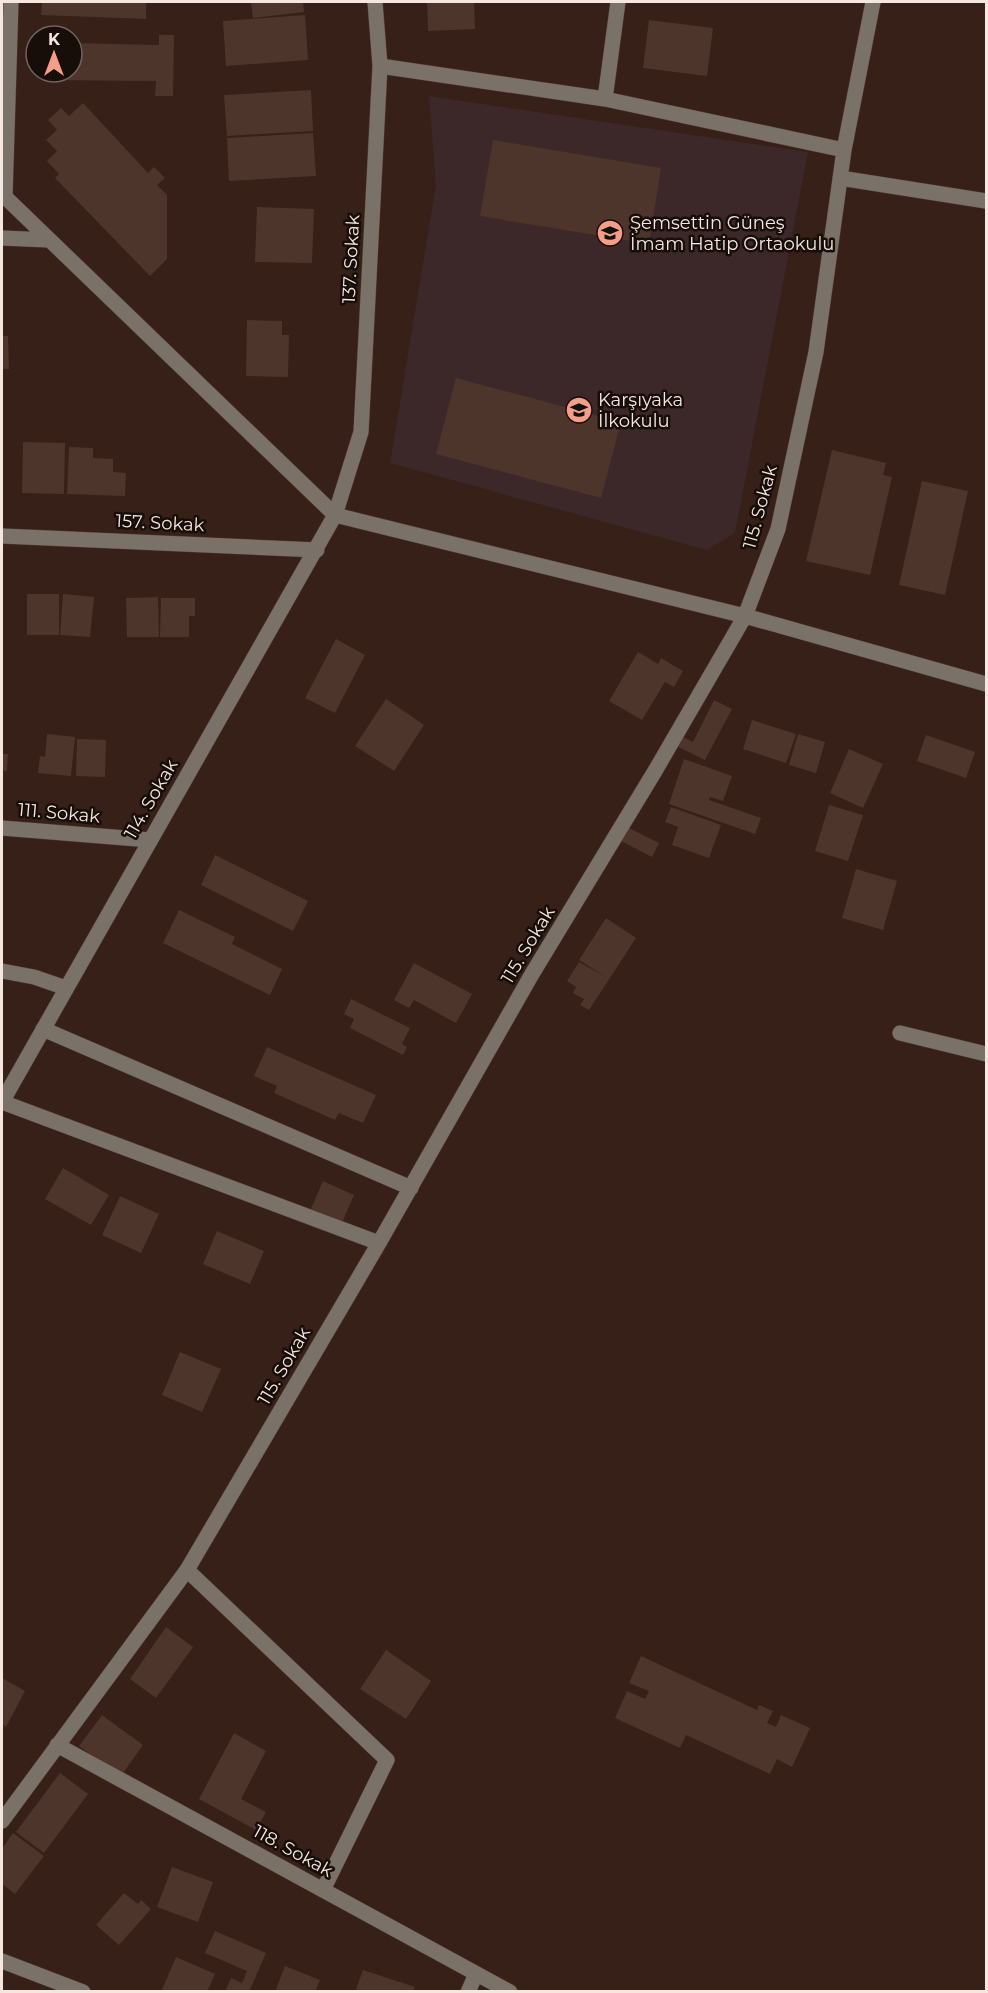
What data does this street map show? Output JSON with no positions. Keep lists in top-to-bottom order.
{
  "streets": {
    "street": [
      "137. Sokak",
      "115. Sokak",
      "157. Sokak",
      "114. Sokak",
      "111. Sokak",
      "118. Sokak"
    ]
  },
  "crossings": [
    ["137. Sokak", "114. Sokak"],
    ["115. Sokak", "118. Sokak"],
    ["157. Sokak", "114. Sokak"],
    ["114. Sokak", "111. Sokak"]
  ],
  "places": {
    "school or university": ["Şemsettin Güneş İmam Hatip Ortaokulu", "Karşıyaka İlkokulu"]
  },
  "north": "top"
}
